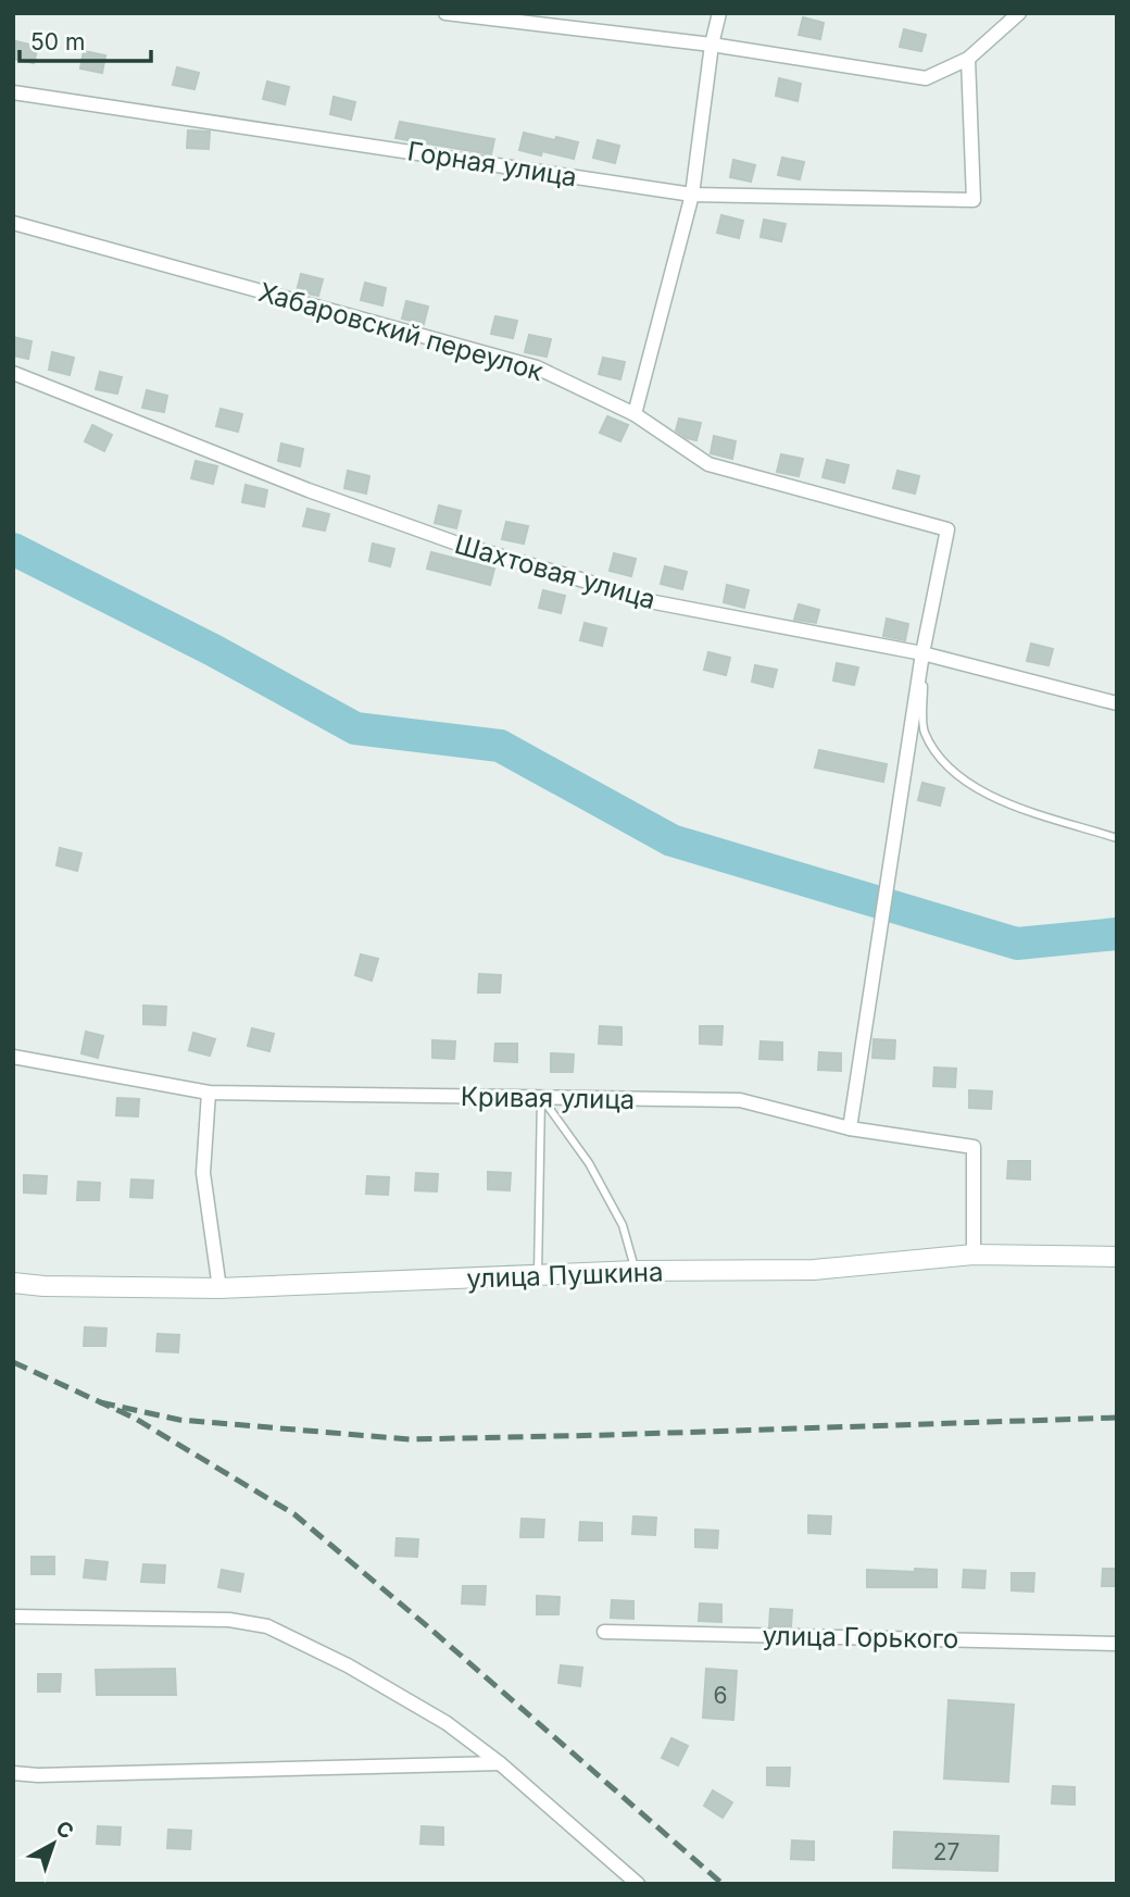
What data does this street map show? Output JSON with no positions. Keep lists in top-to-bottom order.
{
  "streets": {
    "main road": ["улица Пушкина"],
    "street": [
      "Горная улица",
      "Хабаровский переулок",
      "Шахтовая улица",
      "Кривая улица",
      "улица Горького"
    ]
  },
  "crossings": [
    ["Хабаровский переулок", "Шахтовая улица"],
    ["Кривая улица", "улица Пушкина"]
  ],
  "house_numbers": ["6", "27"],
  "scale_bar": "50 m",
  "north": "top right"
}
